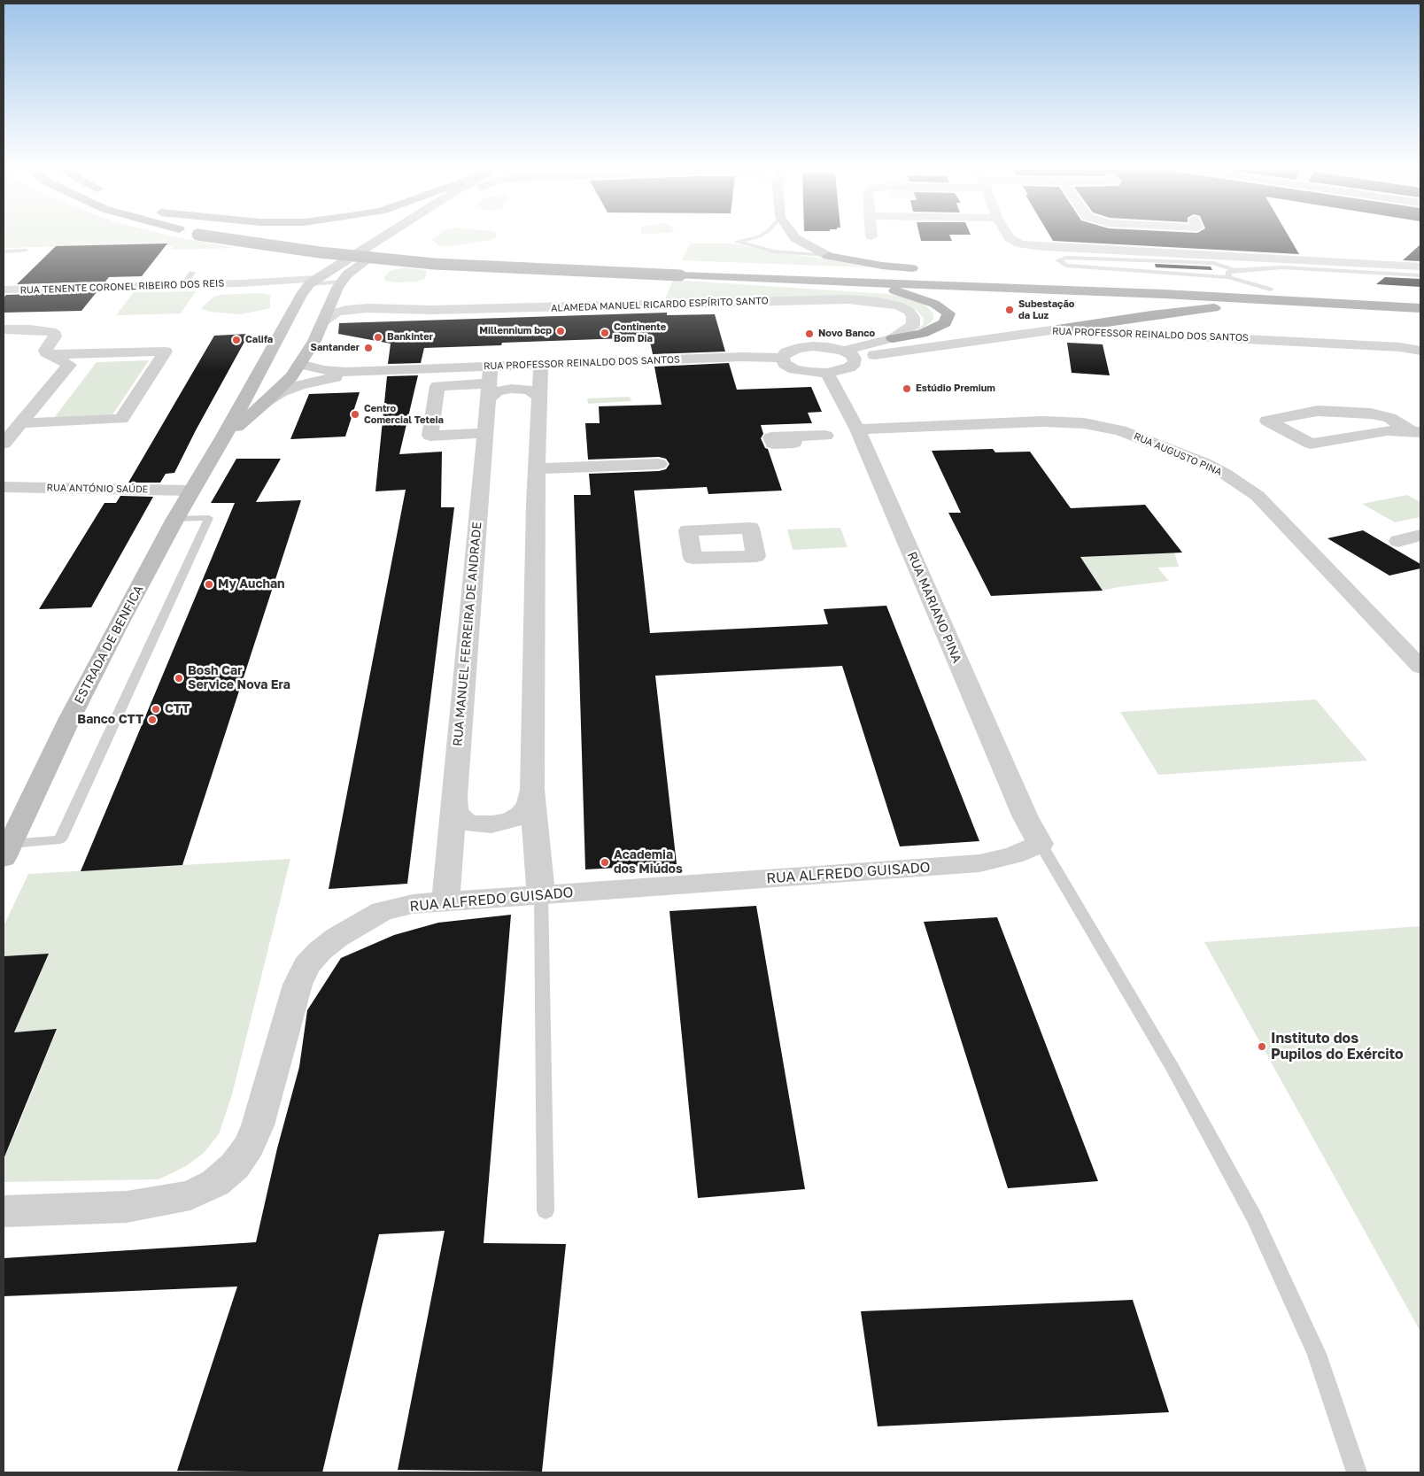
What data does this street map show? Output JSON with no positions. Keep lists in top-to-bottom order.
{
  "streets": {
    "street": [
      "RUA TENENTE CORONEL RIBEIRO DOS REIS",
      "ALAMEDA MANUEL RICARDO ESPÍRITO SANTO",
      "RUA PROFESSOR REINALDO DOS SANTOS",
      "RUA AUGUSTO PINA",
      "RUA ANTÓNIO SAÚDE",
      "RUA MARIANO PINA",
      "RUA MANUEL FERREIRA DE ANDRADE",
      "ESTRADA DE BENFICA",
      "RUA ALFREDO GUISADO"
    ]
  },
  "crossings": [
    ["RUA TENENTE CORONEL RIBEIRO DOS REIS", "ESTRADA DE BENFICA"],
    ["ALAMEDA MANUEL RICARDO ESPÍRITO SANTO", "RUA PROFESSOR REINALDO DOS SANTOS"],
    ["ALAMEDA MANUEL RICARDO ESPÍRITO SANTO", "ESTRADA DE BENFICA"],
    ["RUA PROFESSOR REINALDO DOS SANTOS", "RUA MANUEL FERREIRA DE ANDRADE"],
    ["RUA PROFESSOR REINALDO DOS SANTOS", "ESTRADA DE BENFICA"],
    ["RUA AUGUSTO PINA", "RUA MARIANO PINA"],
    ["RUA ANTÓNIO SAÚDE", "ESTRADA DE BENFICA"],
    ["RUA MARIANO PINA", "RUA ALFREDO GUISADO"],
    ["RUA MANUEL FERREIRA DE ANDRADE", "RUA ALFREDO GUISADO"]
  ],
  "places": [
    "Subestação da Luz",
    "Millennium bcp",
    "Continente Bom Dia",
    "Novo Banco",
    "Bankinter",
    "Califa",
    "Santander",
    "Estúdio Premium",
    "Centro Comercial Teteia",
    "My Auchan",
    "Bosh Car Service Nova Era",
    "CTT",
    "Banco CTT",
    "Academia dos Miúdos",
    "Instituto dos Pupilos do Exército"
  ]
}
